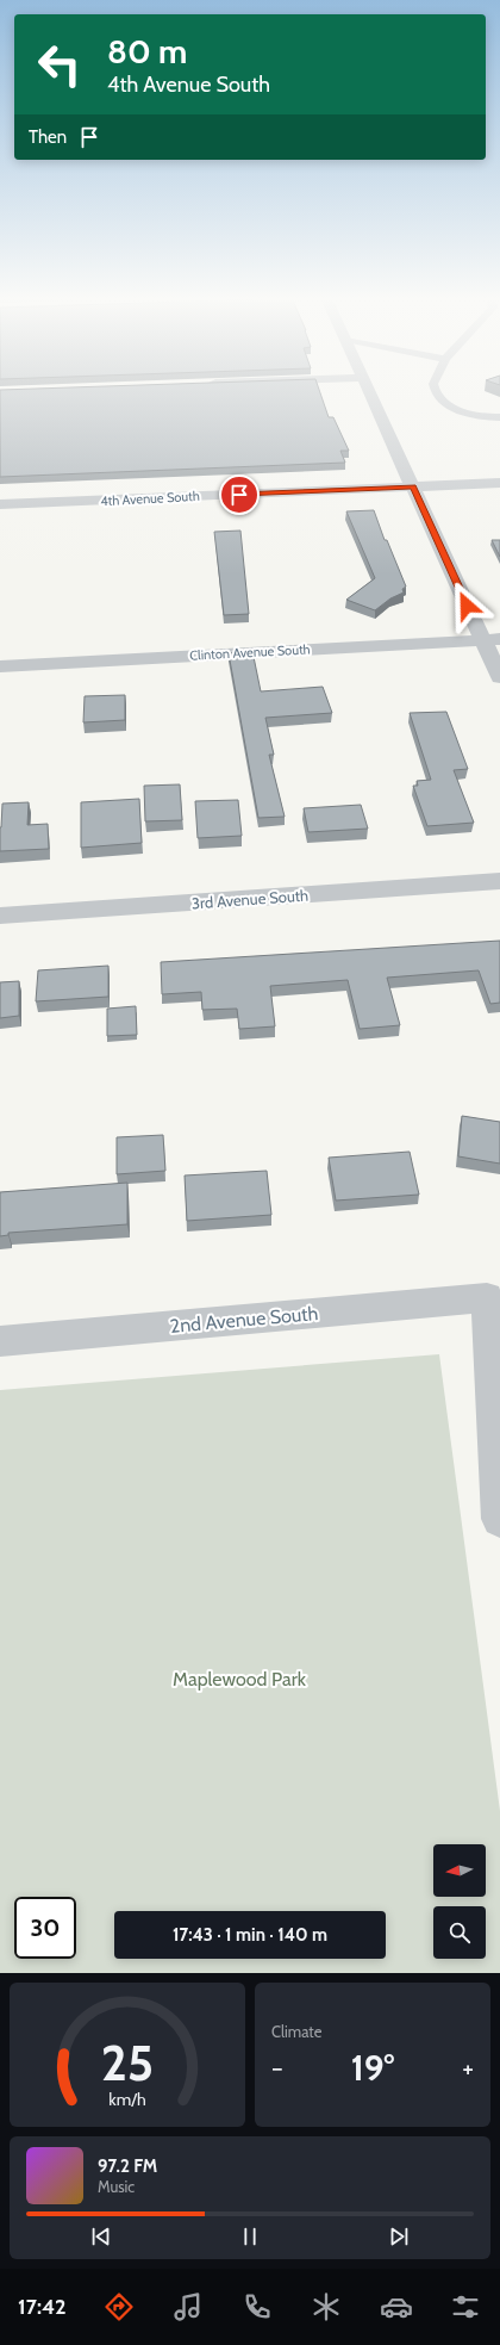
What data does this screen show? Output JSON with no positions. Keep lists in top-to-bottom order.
{
  "streets": {
    "street": [
      "4th Avenue South",
      "Clinton Avenue South",
      "3rd Avenue South",
      "2nd Avenue South"
    ]
  },
  "parks": ["Maplewood Park"],
  "north": "left",
  "page": {
    "turn": ["80 m", "4th Avenue South"],
    "then": "Then",
    "limit": "30",
    "trip": "17:43 · 1 min · 140 m",
    "tile": "Climate",
    "heat": ["−", "19°", "+"],
    "song": ["97.2 FM", "Music"],
    "tabs": "17:42",
    "gauge": ["25", "km/h"]
  }
}
